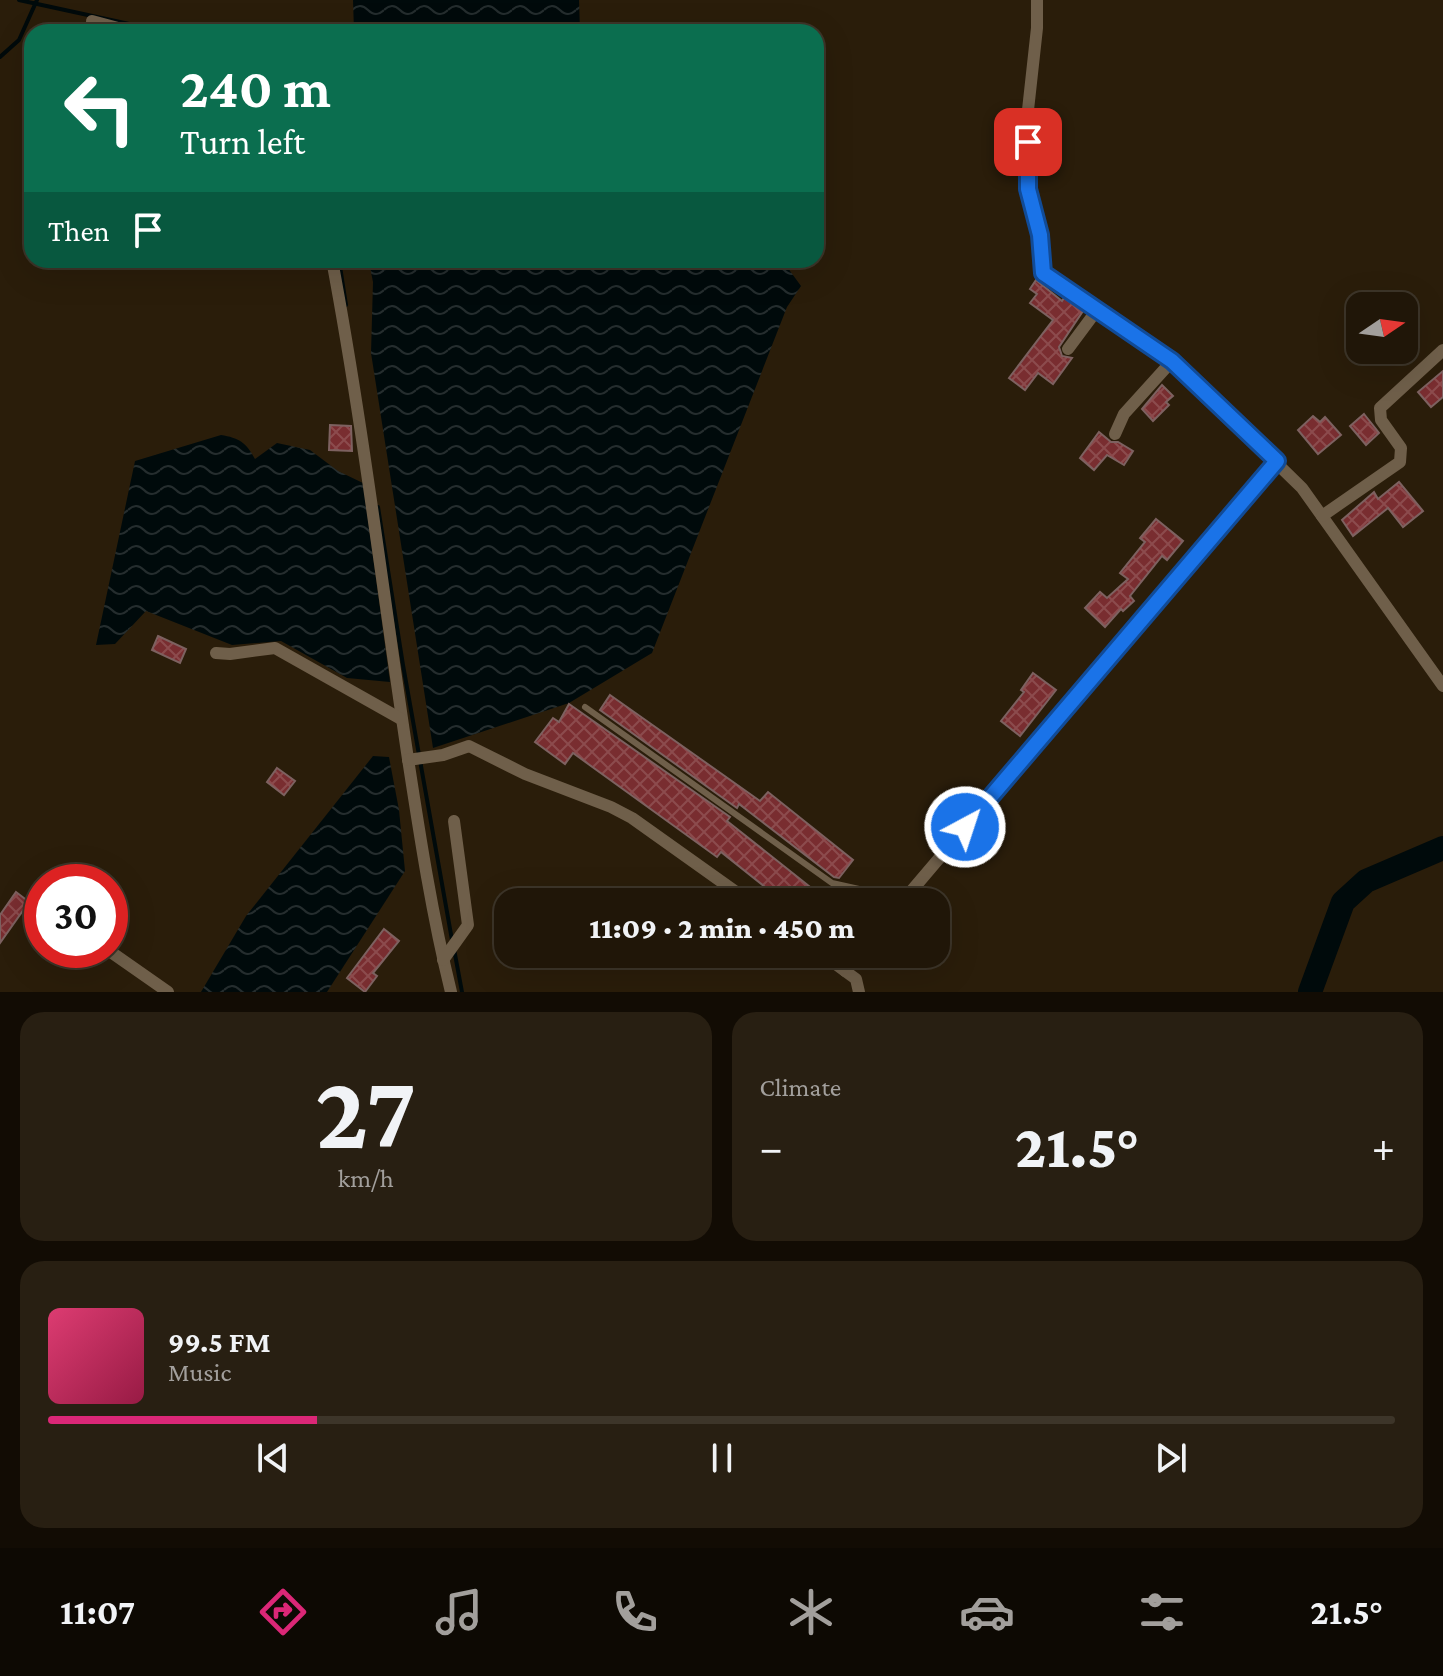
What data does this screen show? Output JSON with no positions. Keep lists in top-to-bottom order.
{
  "north": "right",
  "page": {
    "turn": ["240 m", "Turn left"],
    "then": "Then",
    "limit": "30",
    "trip": "11:09 · 2 min · 450 m",
    "tile": [
      ["27", "km/h"],
      "Climate"
    ],
    "heat": ["−", "21.5°", "+"],
    "song": ["99.5 FM", "Music"],
    "tabs": ["11:07", "21.5°"]
  }
}
